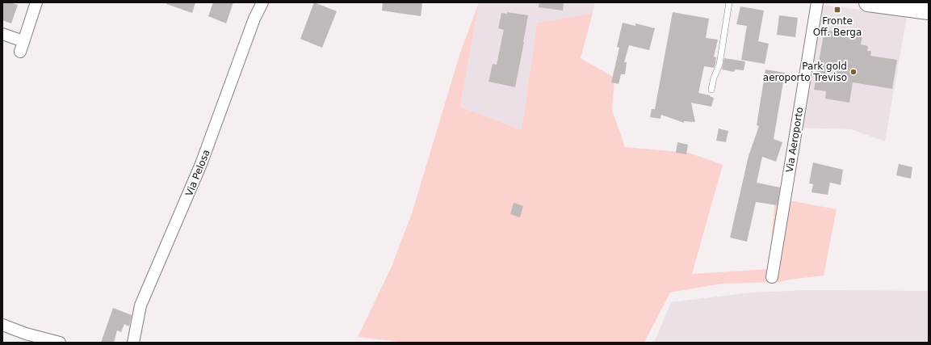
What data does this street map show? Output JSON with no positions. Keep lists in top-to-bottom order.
{
  "streets": {
    "street": ["Via Aeroporto", "Via Pelosa"]
  },
  "places": {
    "transit": ["Fronte Off. Berga"],
    "other": ["Park gold aeroporto Treviso"]
  }
}
